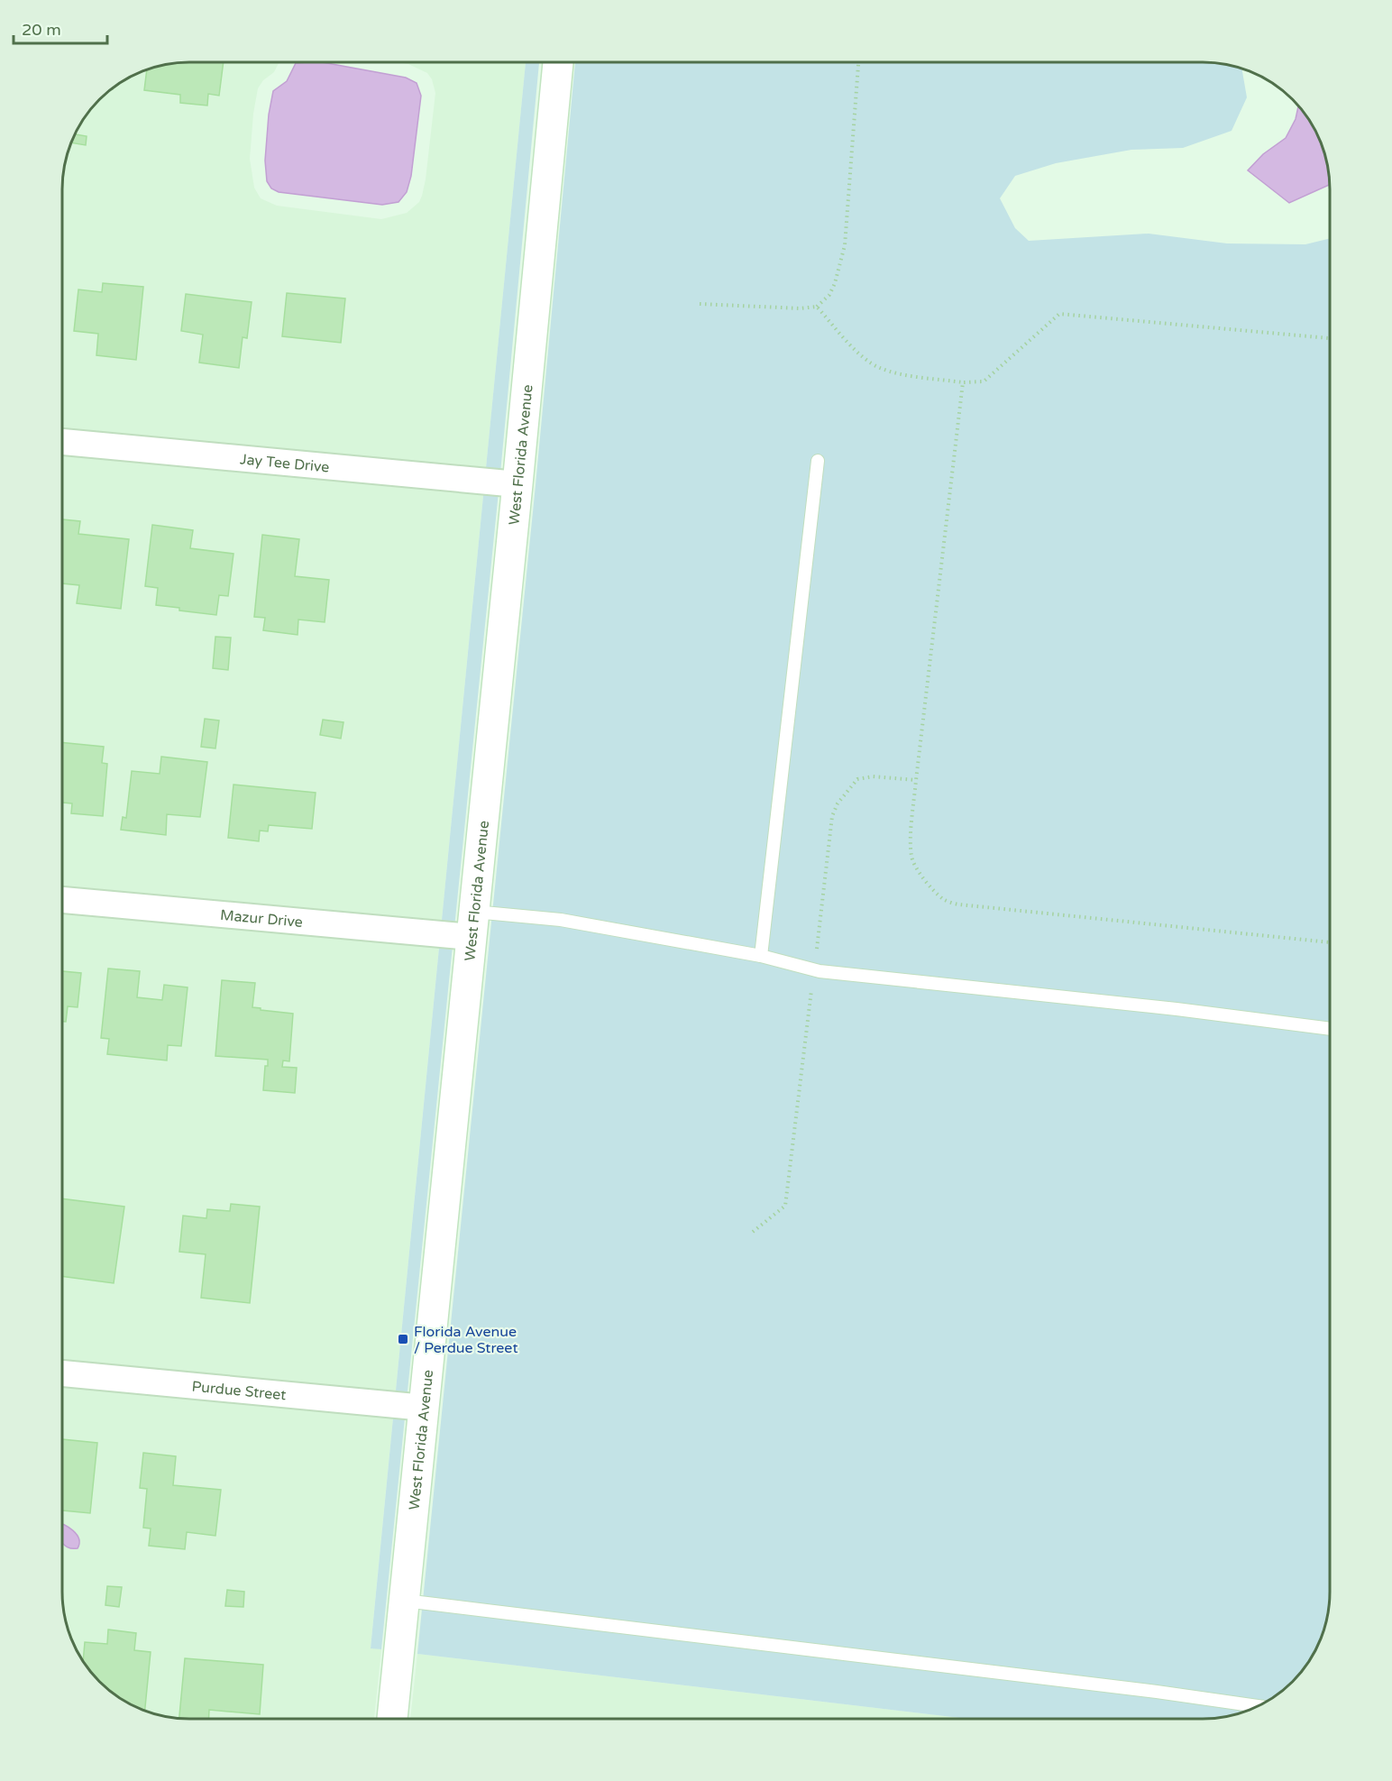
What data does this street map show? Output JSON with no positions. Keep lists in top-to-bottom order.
{
  "streets": {
    "street": [
      "West Florida Avenue",
      "Jay Tee Drive",
      "Mazur Drive",
      "Purdue Street"
    ]
  },
  "crossings": [
    ["West Florida Avenue", "Jay Tee Drive"],
    ["West Florida Avenue", "Mazur Drive"],
    ["West Florida Avenue", "Purdue Street"]
  ],
  "places": {
    "transit": ["Florida Avenue / Perdue Street"]
  },
  "scale_bar": "20 m"
}
